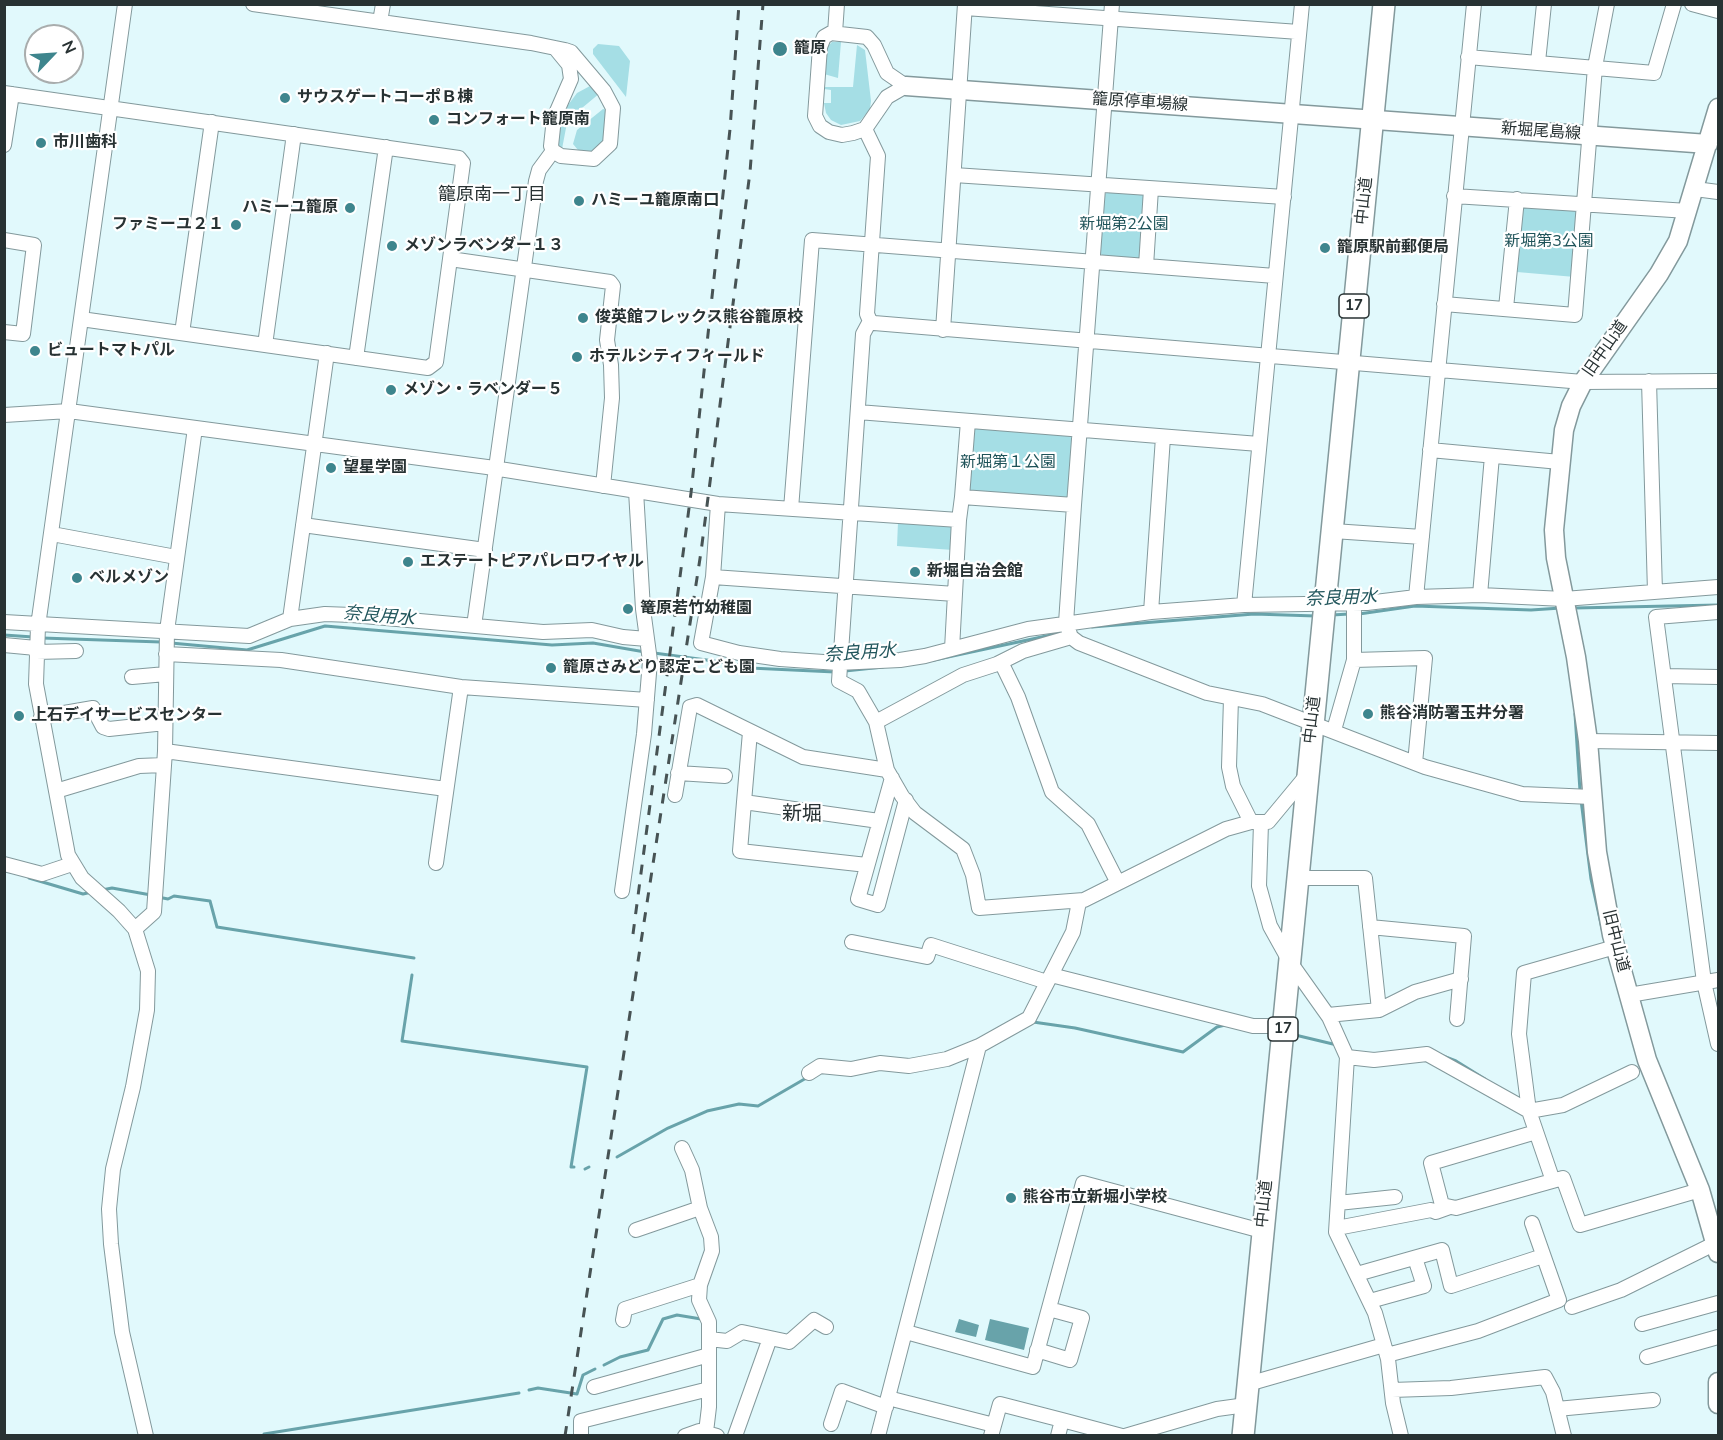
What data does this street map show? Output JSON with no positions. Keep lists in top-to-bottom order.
{
  "streets": {
    "highway": ["中山道", "17"],
    "main road": ["籠原停車場線", "新堀尾島線", "旧中山道"]
  },
  "crossings": [
    ["籠原停車場線", "新堀尾島線"],
    ["籠原停車場線", "中山道"],
    ["新堀尾島線", "中山道"],
    ["新堀尾島線", "旧中山道"]
  ],
  "districts": ["籠原南一丁目", "新堀"],
  "water": ["奈良用水"],
  "parks": ["新堀第2公園", "新堀第3公園", "新堀第１公園"],
  "places": [
    "籠原",
    "サウスゲートコーポＢ棟",
    "コンフォート籠原南",
    "市川歯科",
    "ハミーユ籠原南口",
    "ハミーユ籠原",
    "ファミーユ２１",
    "メゾンラベンダー１３",
    "籠原駅前郵便局",
    "俊英館フレックス熊谷籠原校",
    "ビュートマトパル",
    "ホテルシティフィールド",
    "メゾン・ラベンダー５",
    "望星学園",
    "エステートピアパレロワイヤル",
    "新堀自治会館",
    "ベルメゾン",
    "篭原若竹幼稚園",
    "籠原さみどり認定こども園",
    "熊谷消防署玉井分署",
    "上石デイサービスセンター",
    "熊谷市立新堀小学校"
  ],
  "north": "top right"
}
